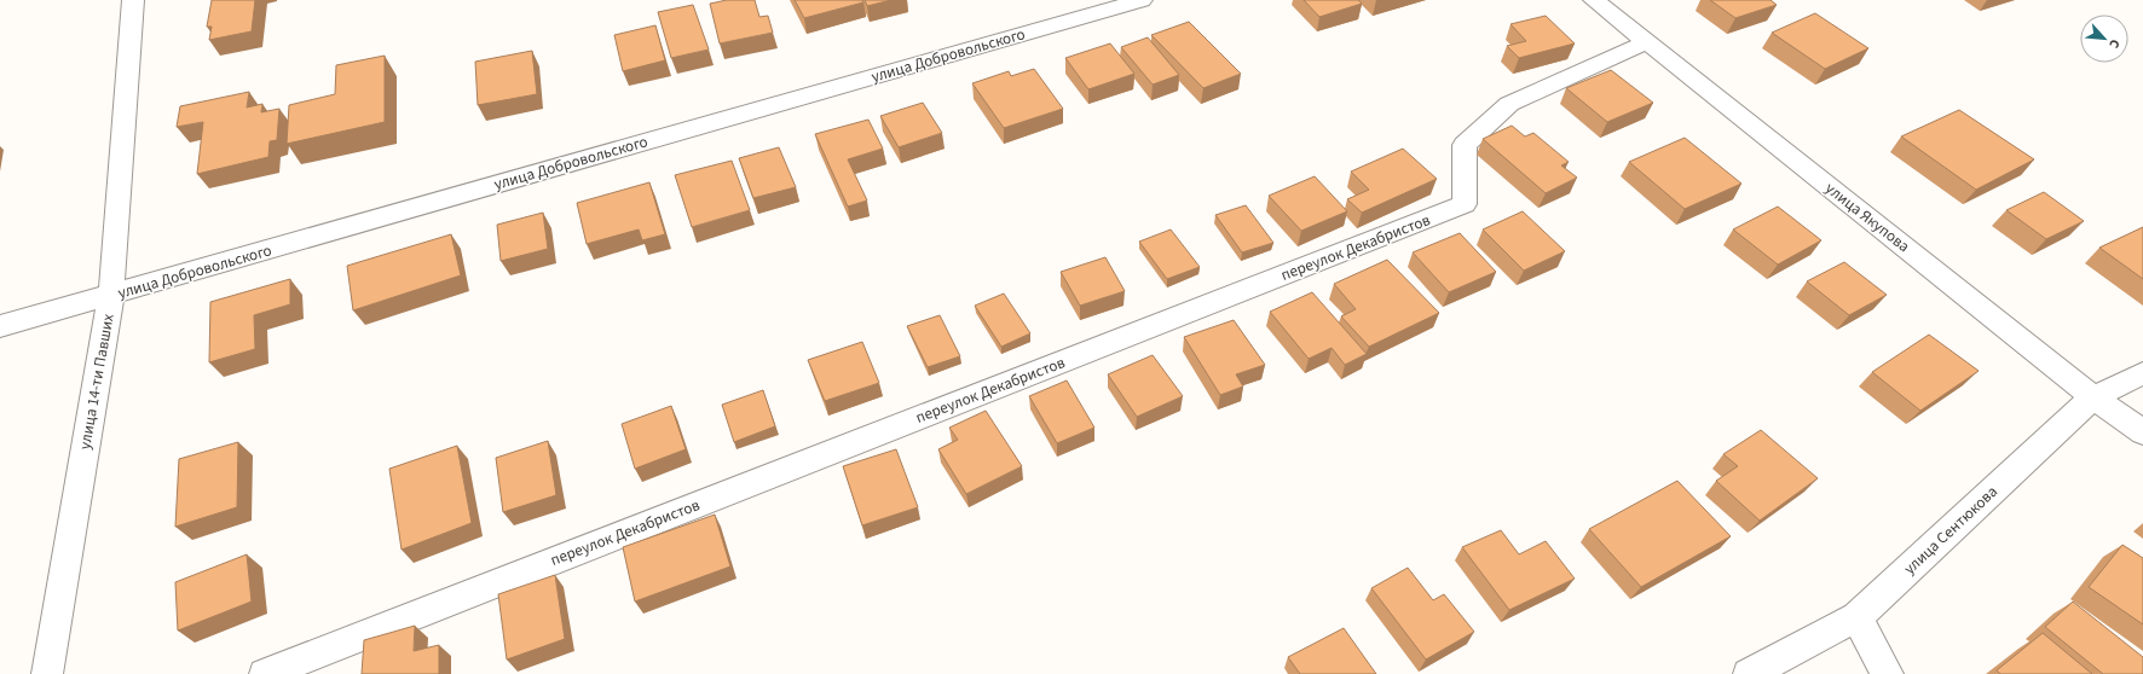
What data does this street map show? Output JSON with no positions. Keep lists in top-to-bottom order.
{
  "streets": {
    "street": [
      "улица Добровольского",
      "улица Якупова",
      "переулок Декабристов",
      "улица 14-ти Павших",
      "улица Сентюкова"
    ]
  },
  "crossings": [
    ["улица Добровольского", "улица 14-ти Павших"],
    ["улица Якупова", "переулок Декабристов"],
    ["улица Якупова", "улица Сентюкова"]
  ],
  "north": "bottom right"
}
